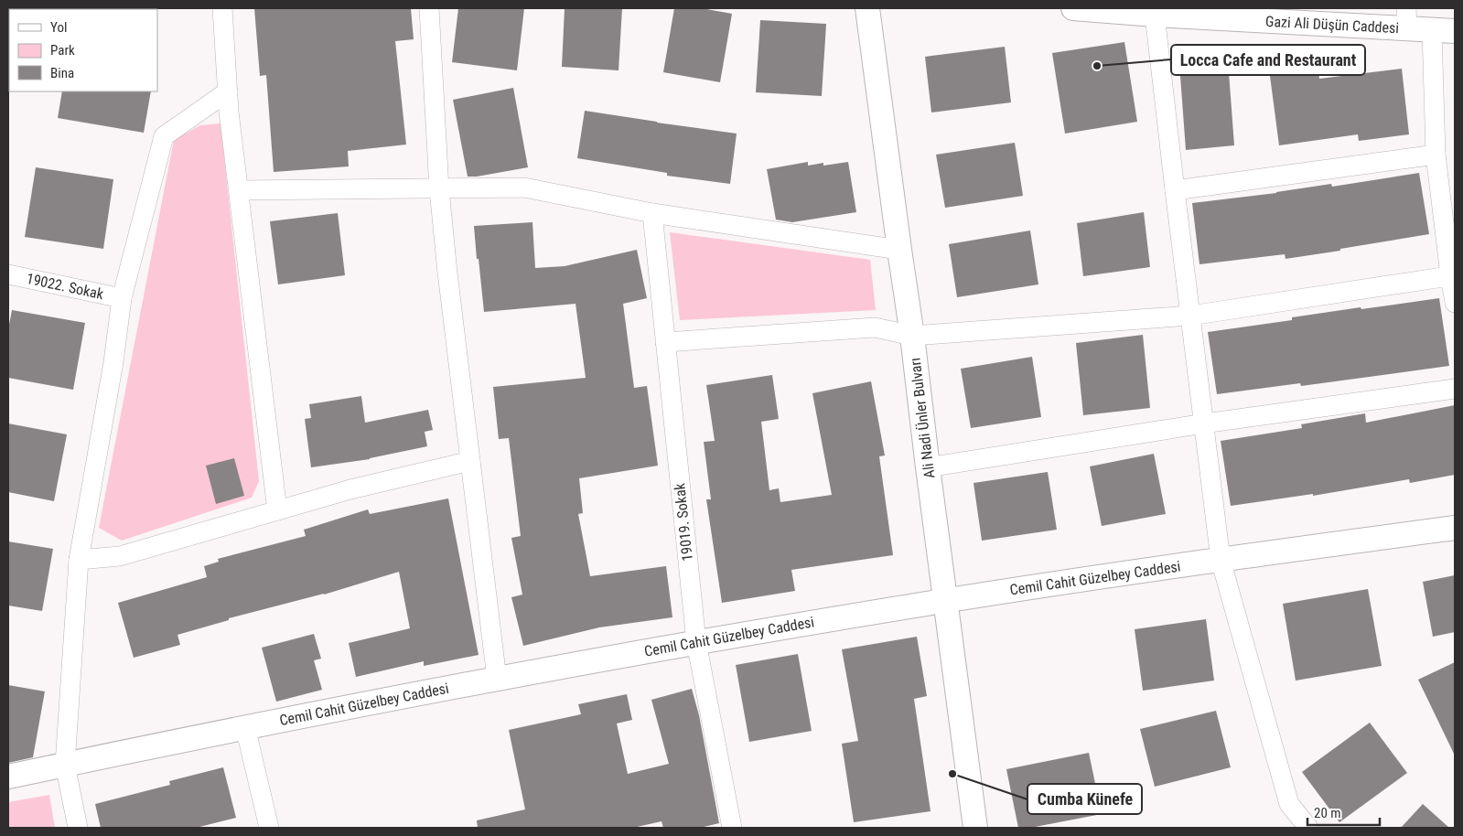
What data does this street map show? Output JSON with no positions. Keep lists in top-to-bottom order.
{
  "streets": {
    "street": [
      "Gazi Ali Düşün Caddesi",
      "19022. Sokak",
      "Ali Nadi Ünler Bulvarı",
      "19019. Sokak",
      "Cemil Cahit Güzelbey Caddesi"
    ]
  },
  "crossings": [
    ["Ali Nadi Ünler Bulvarı", "Cemil Cahit Güzelbey Caddesi"],
    ["19019. Sokak", "Cemil Cahit Güzelbey Caddesi"]
  ],
  "places": ["Locca Cafe and Restaurant", "Cumba Künefe"],
  "legend": ["Yol", "Park", "Bina"],
  "scale_bar": "20 m"
}
